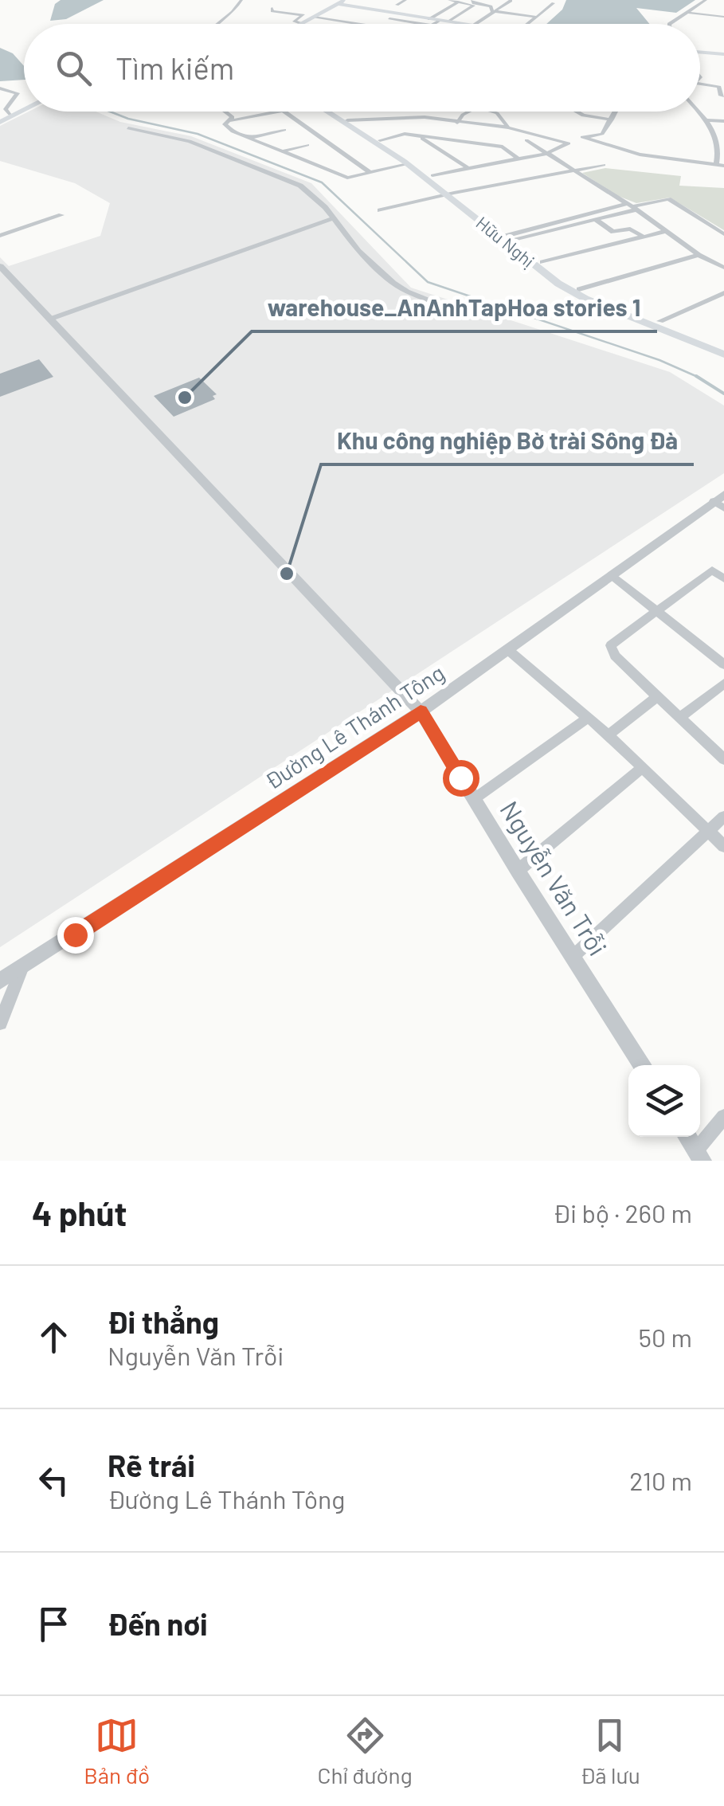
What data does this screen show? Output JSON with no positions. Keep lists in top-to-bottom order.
{
  "streets": {
    "main road": ["Hữu Nghị"],
    "street": ["Đường Lê Thánh Tông", "Nguyễn Văn Trỗi"]
  },
  "crossings": [
    ["Đường Lê Thánh Tông", "Nguyễn Văn Trỗi"]
  ],
  "places": ["warehouse_AnAnhTapHoa stories 1", "Khu công nghiệp Bờ trài Sông Đà"],
  "page": {
    "search": "Tìm kiếm",
    "heading": ["4 phút", "Đi bộ · 260 m"],
    "list": [
      ["Đi thẳng", "Nguyễn Văn Trỗi", "50 m"],
      ["Rẽ trái", "Đường Lê Thánh Tông", "210 m"],
      "Đến nơi"
    ],
    "nav": ["Bản đồ", "Chỉ đường", "Đã lưu"]
  }
}
